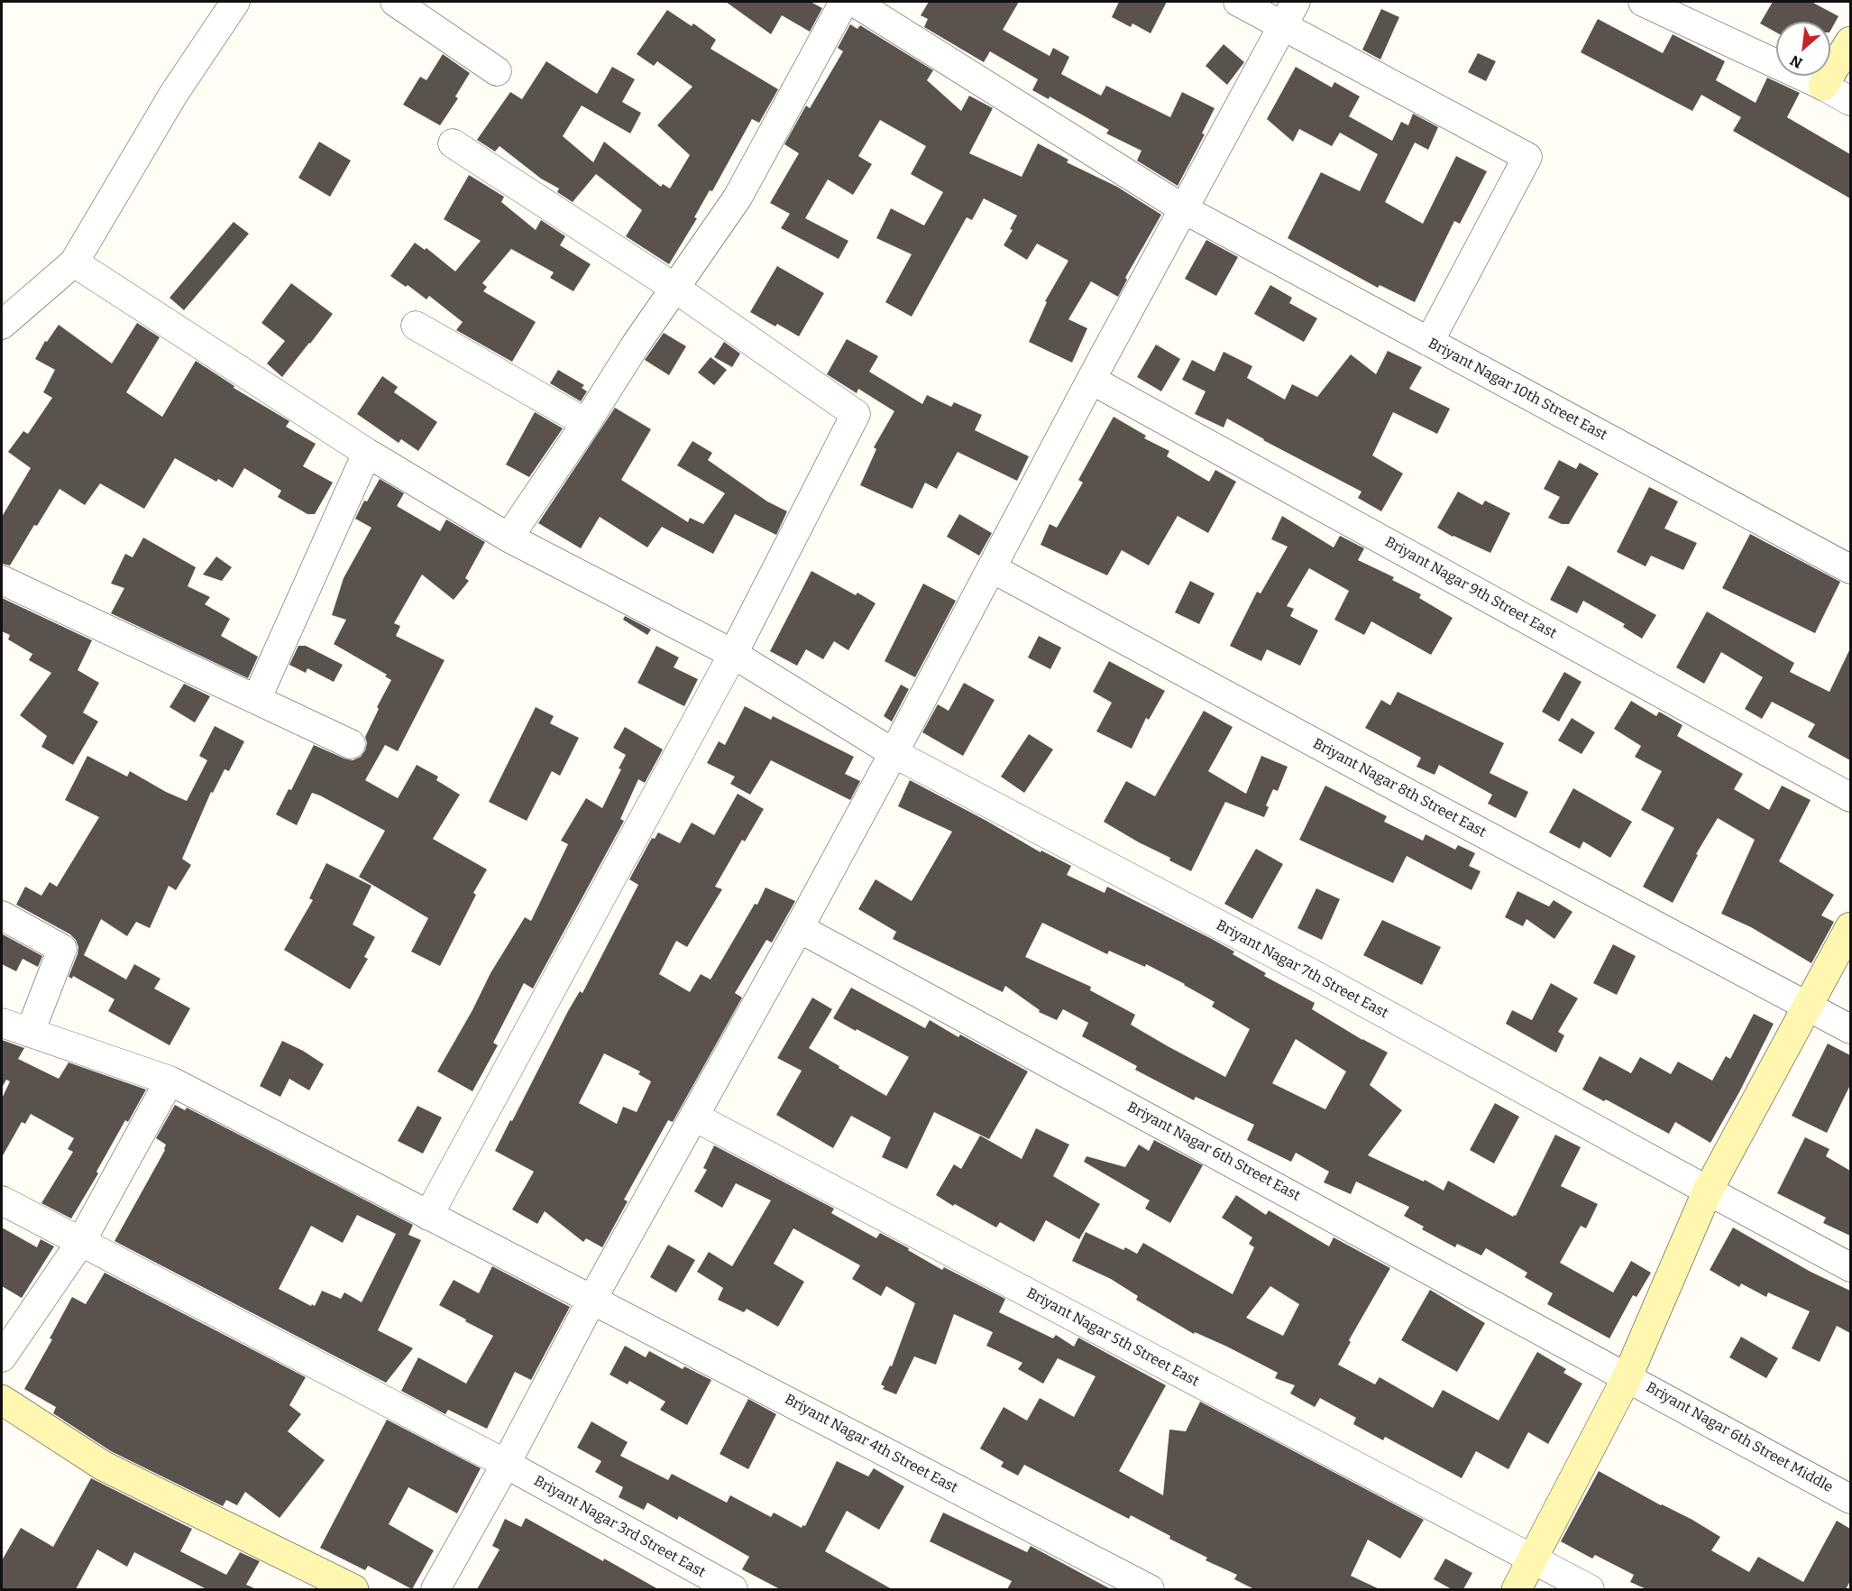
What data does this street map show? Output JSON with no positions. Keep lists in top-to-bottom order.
{
  "streets": {
    "street": [
      "Briyant Nagar 10th Street East",
      "Briyant Nagar 9th Street East",
      "Briyant Nagar 8th Street East",
      "Briyant Nagar 7th Street East",
      "Briyant Nagar 6th Street East",
      "Briyant Nagar 5th Street East",
      "Briyant Nagar 6th Street Middle",
      "Briyant Nagar 4th Street East",
      "Briyant Nagar 3rd Street East"
    ]
  },
  "crossings": [
    ["Briyant Nagar 6th Street East", "Briyant Nagar 6th Street Middle"]
  ],
  "north": "bottom left"
}
